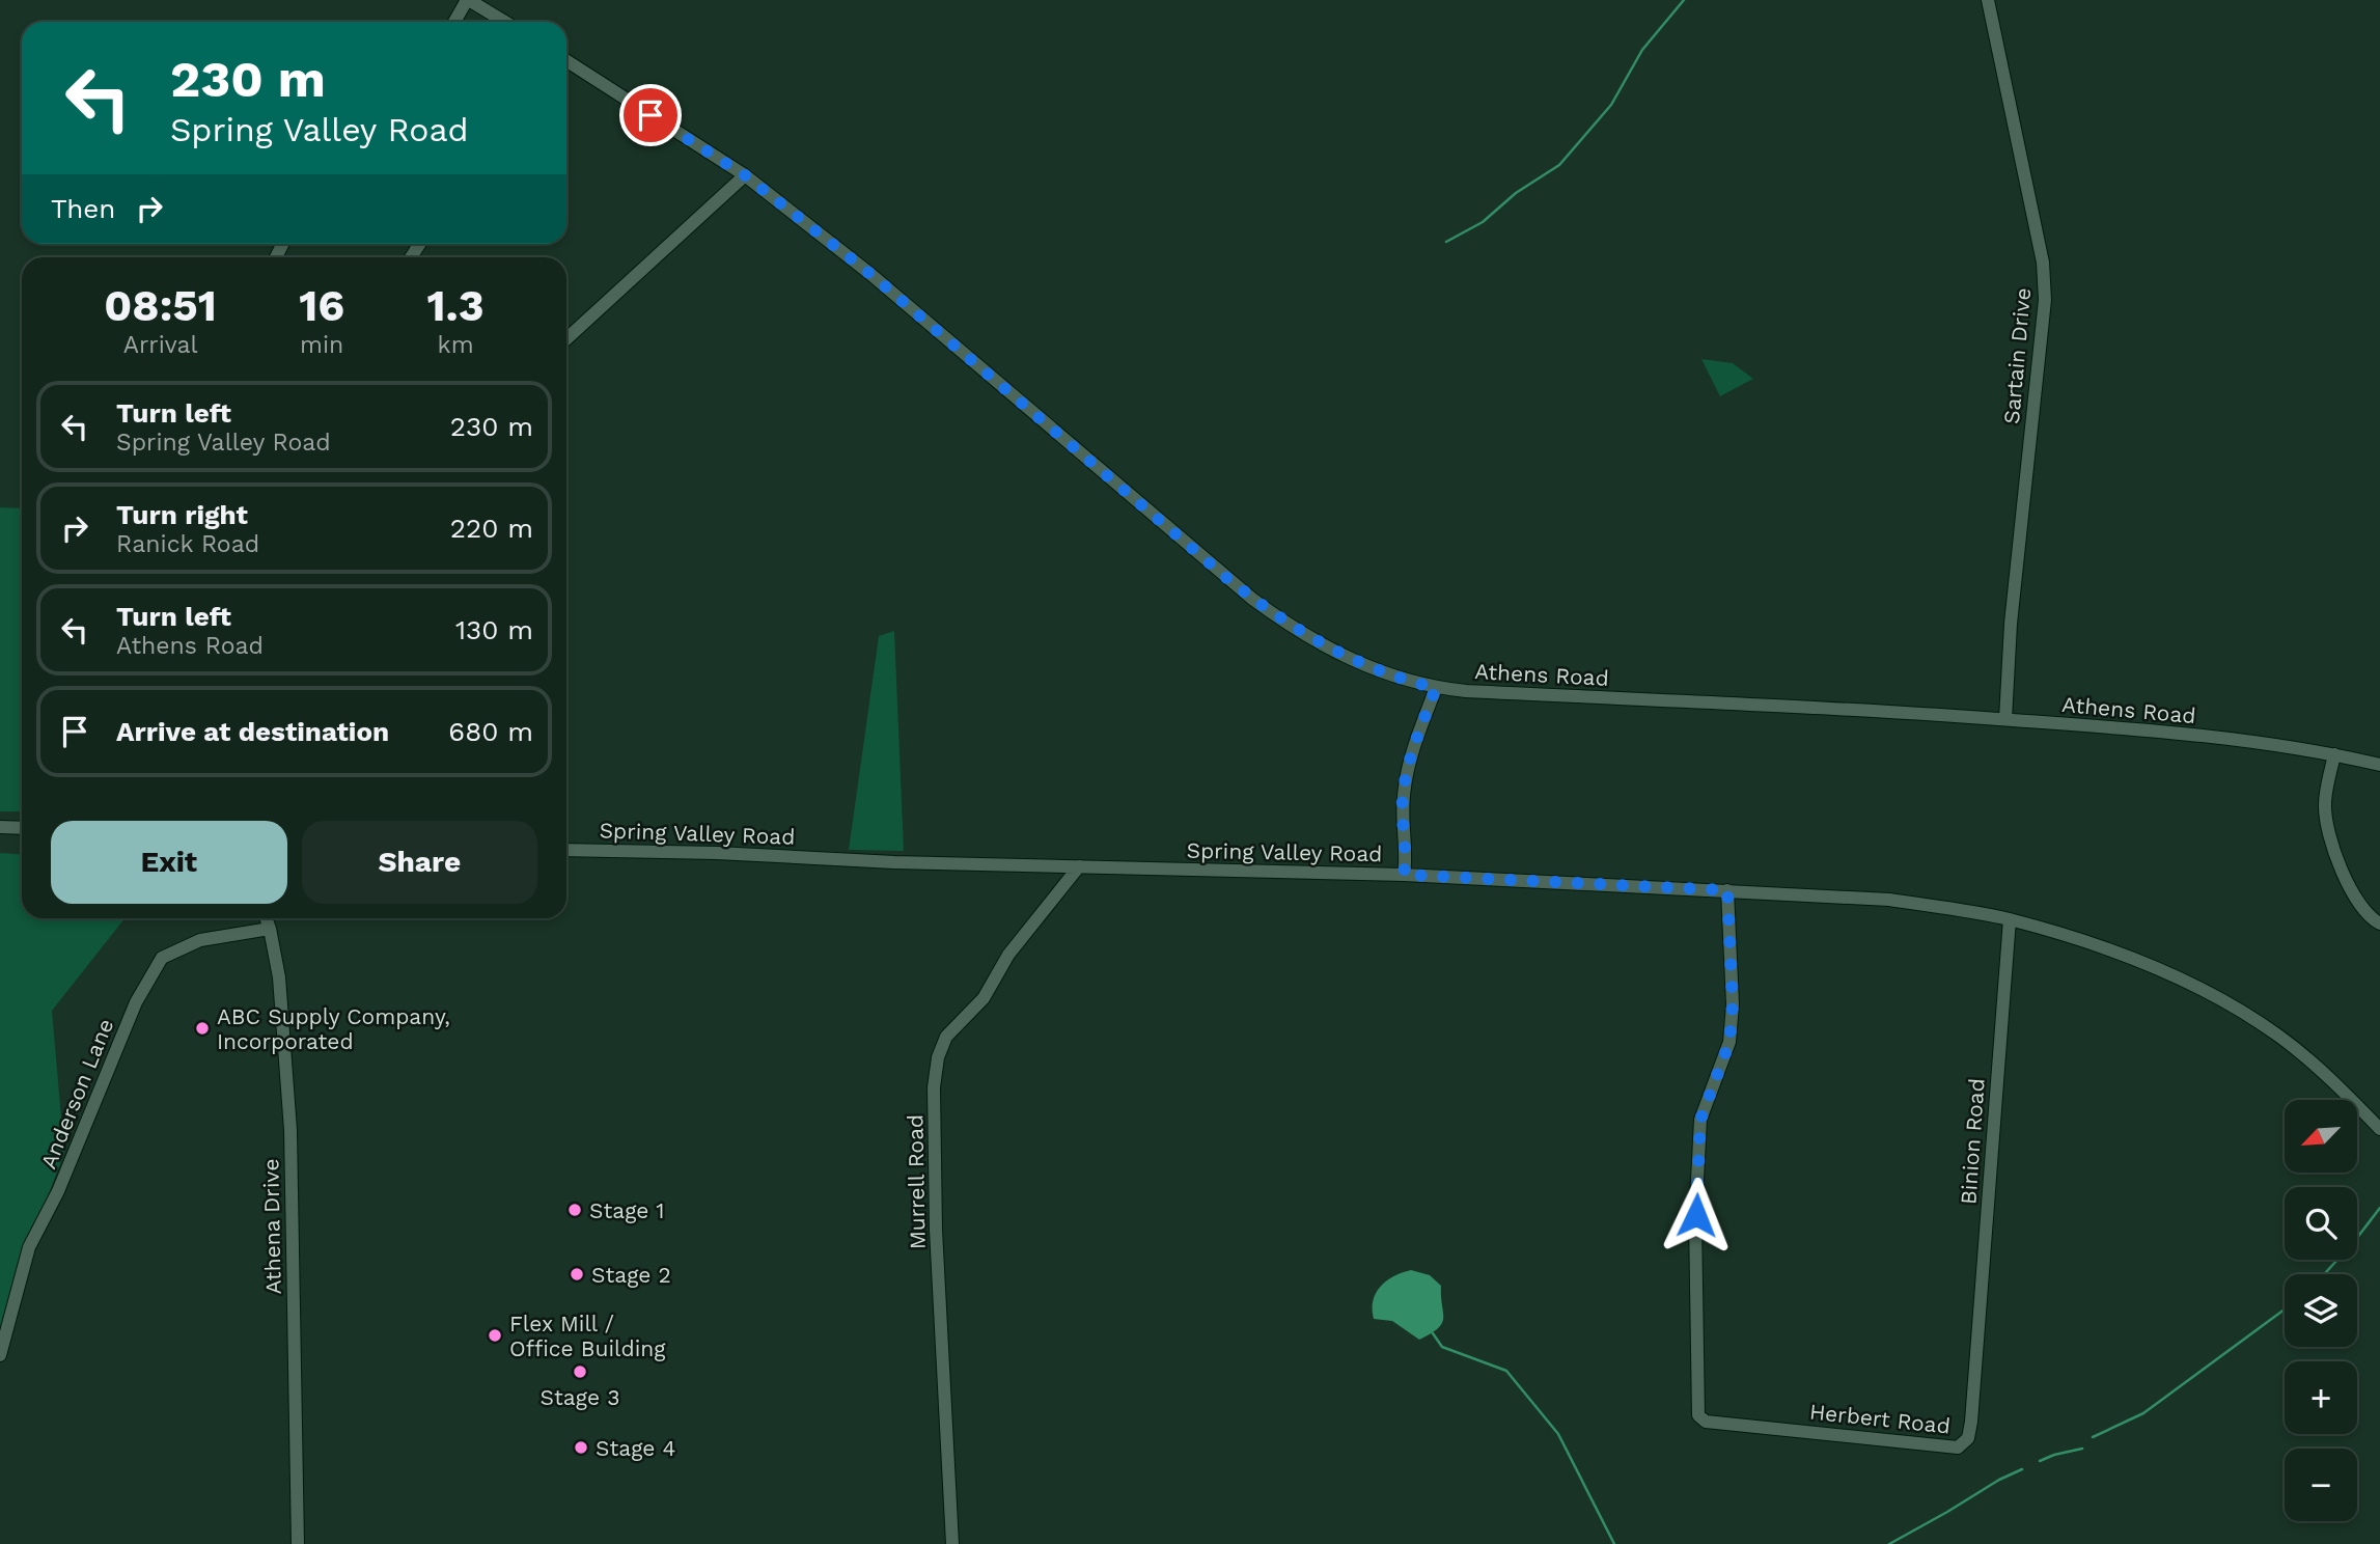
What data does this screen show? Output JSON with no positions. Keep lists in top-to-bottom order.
{
  "streets": {
    "street": [
      "Sartain Drive",
      "Athens Road",
      "Spring Valley Road",
      "Anderson Lane",
      "Binion Road",
      "Murrell Road",
      "Athena Drive",
      "Herbert Road"
    ]
  },
  "crossings": [
    ["Sartain Drive", "Athens Road"],
    ["Spring Valley Road", "Binion Road"],
    ["Spring Valley Road", "Murrell Road"],
    ["Spring Valley Road", "Herbert Road"],
    ["Anderson Lane", "Athena Drive"],
    ["Binion Road", "Herbert Road"]
  ],
  "places": [
    "ABC Supply Company, Incorporated",
    "Stage 1",
    "Stage 2",
    "Flex Mill / Office Building",
    "Stage 3",
    "Stage 4"
  ],
  "north": "bottom left",
  "page": {
    "turn": ["230 m", "Spring Valley Road"],
    "then": "Then",
    "eta": [
      "08:51",
      "Arrival",
      "16",
      "min",
      "1.3",
      "km"
    ],
    "list": [
      {
        "name": "Turn left",
        "note": "Spring Valley Road",
        "value": "230 m"
      },
      {
        "name": "Turn right",
        "note": "Ranick Road",
        "value": "220 m"
      },
      {
        "name": "Turn left",
        "note": "Athens Road",
        "value": "130 m"
      },
      {
        "name": "Arrive at destination",
        "value": "680 m"
      }
    ],
    "buttons": ["Exit", "Share"],
    "map_buttons": ["+", "−"]
  }
}
